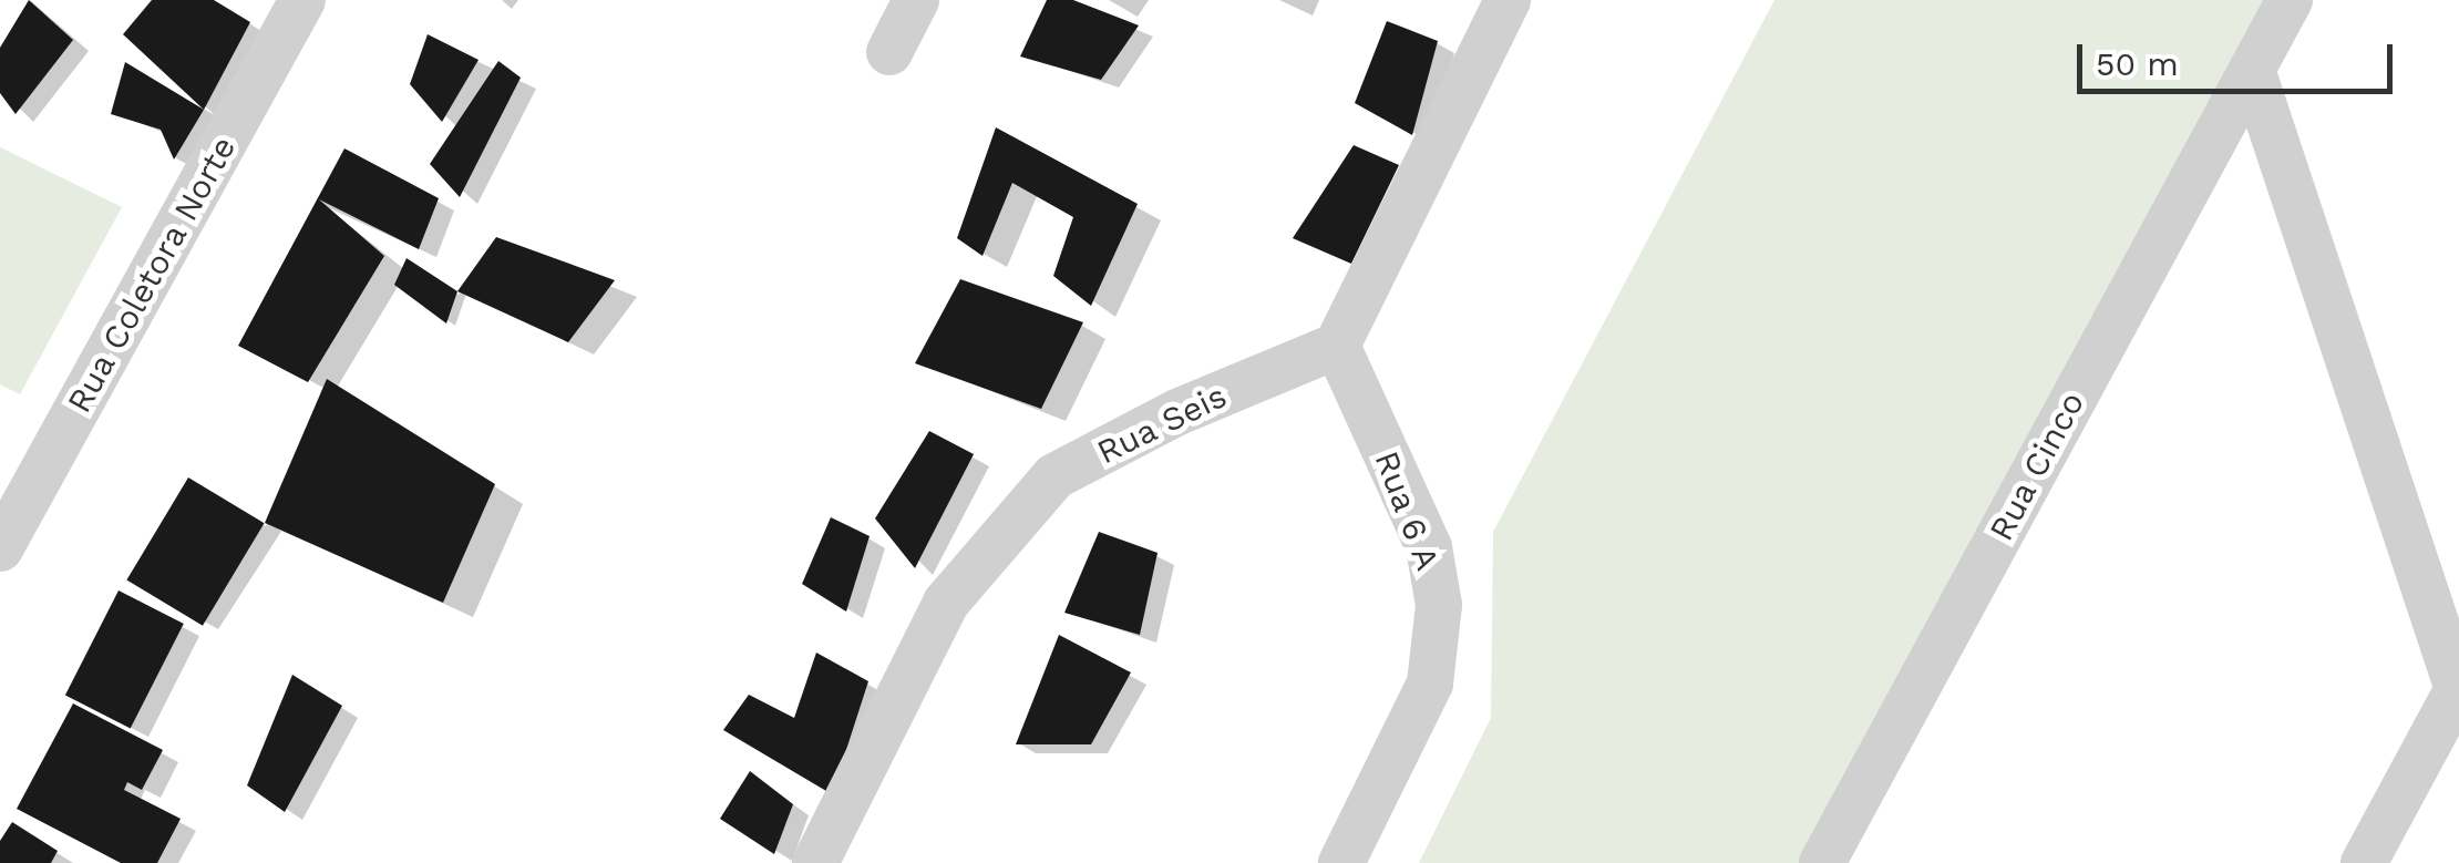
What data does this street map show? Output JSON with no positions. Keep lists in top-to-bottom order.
{
  "streets": {
    "street": [
      "Rua Coletora Norte",
      "Rua Seis",
      "Rua Cinco",
      "Rua 6 A"
    ]
  },
  "crossings": [
    ["Rua Seis", "Rua 6 A"]
  ],
  "scale_bar": "50 m"
}
